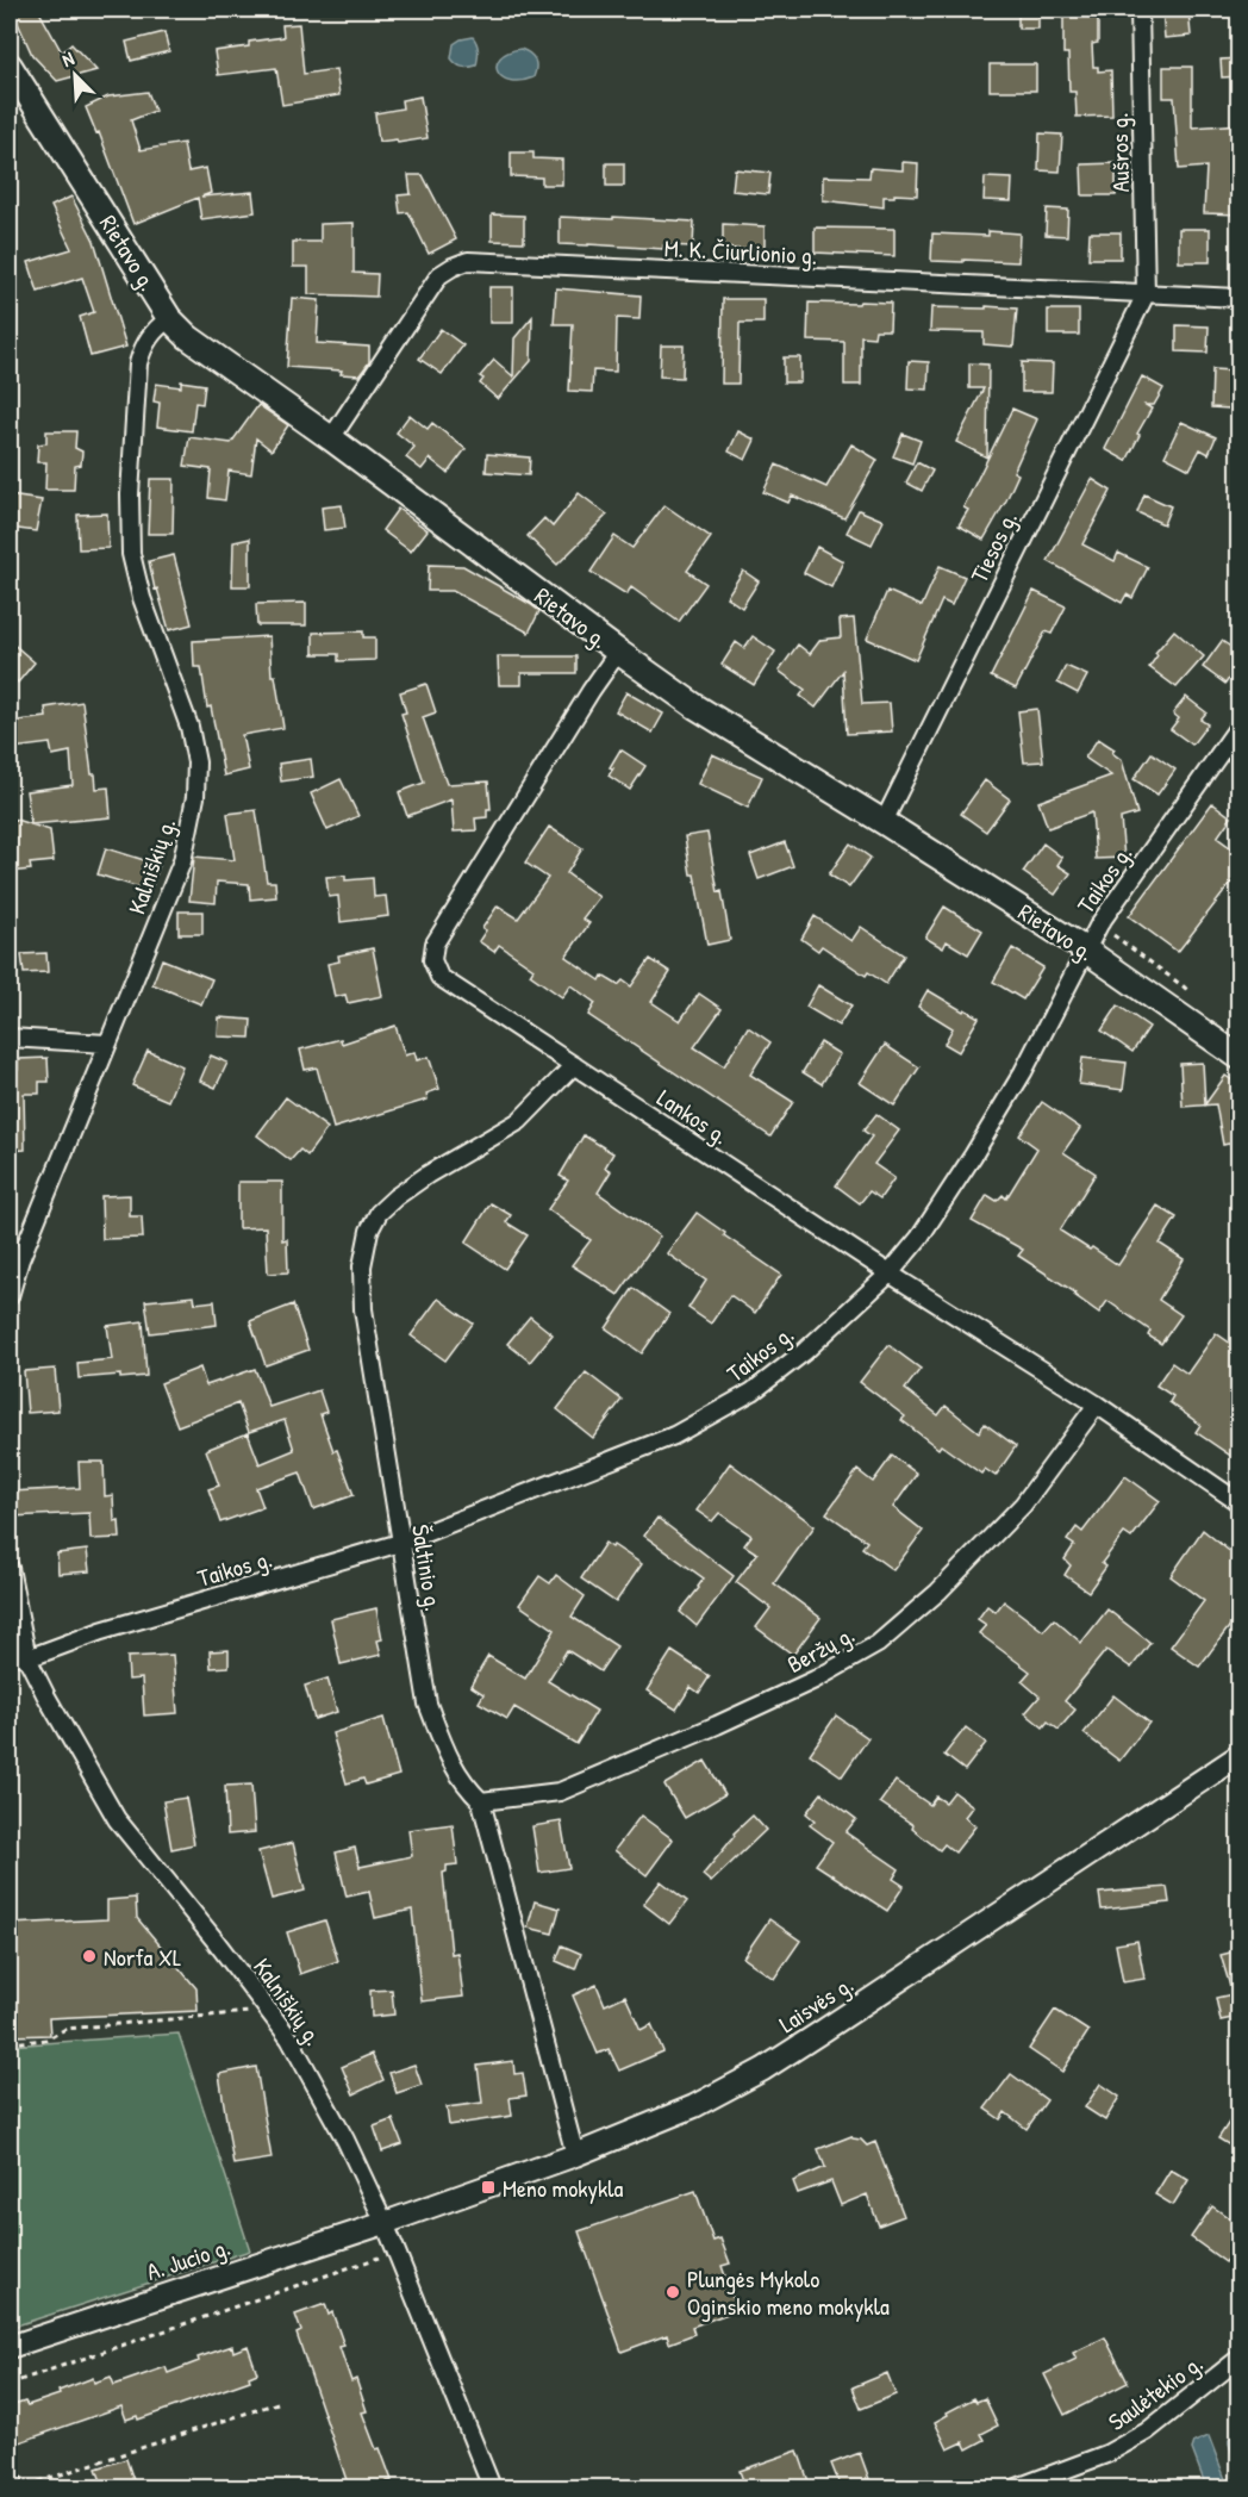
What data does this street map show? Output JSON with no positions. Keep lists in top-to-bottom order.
{
  "streets": {
    "main road": ["Rietavo g."],
    "street": [
      "Aušros g.",
      "M. K. Čiurlionio g.",
      "Tiesos g.",
      "Kalniškių g.",
      "Taikos g.",
      "Lankos g.",
      "Šaltinio g.",
      "Beržų g.",
      "Laisvės g.",
      "A. Jucio g.",
      "Saulėtekio g."
    ]
  },
  "crossings": [
    ["Aušros g.", "M. K. Čiurlionio g."],
    ["Aušros g.", "Tiesos g."],
    ["M. K. Čiurlionio g.", "Rietavo g."],
    ["M. K. Čiurlionio g.", "Tiesos g."],
    ["Rietavo g.", "Tiesos g."],
    ["Rietavo g.", "Kalniškių g."],
    ["Rietavo g.", "Taikos g."],
    ["Rietavo g.", "Lankos g."],
    ["Kalniškių g.", "Taikos g."],
    ["Kalniškių g.", "Laisvės g."],
    ["Kalniškių g.", "A. Jucio g."],
    ["Taikos g.", "Lankos g."],
    ["Taikos g.", "Šaltinio g."],
    ["Lankos g.", "Šaltinio g."],
    ["Lankos g.", "Beržų g."],
    ["Šaltinio g.", "Beržų g."],
    ["Šaltinio g.", "Laisvės g."],
    ["Laisvės g.", "A. Jucio g."]
  ],
  "places": {
    "other": ["Norfa XL", "Plungės Mykolo Oginskio meno mokykla"],
    "transit": ["Meno mokykla"]
  },
  "north": "top left"
}
